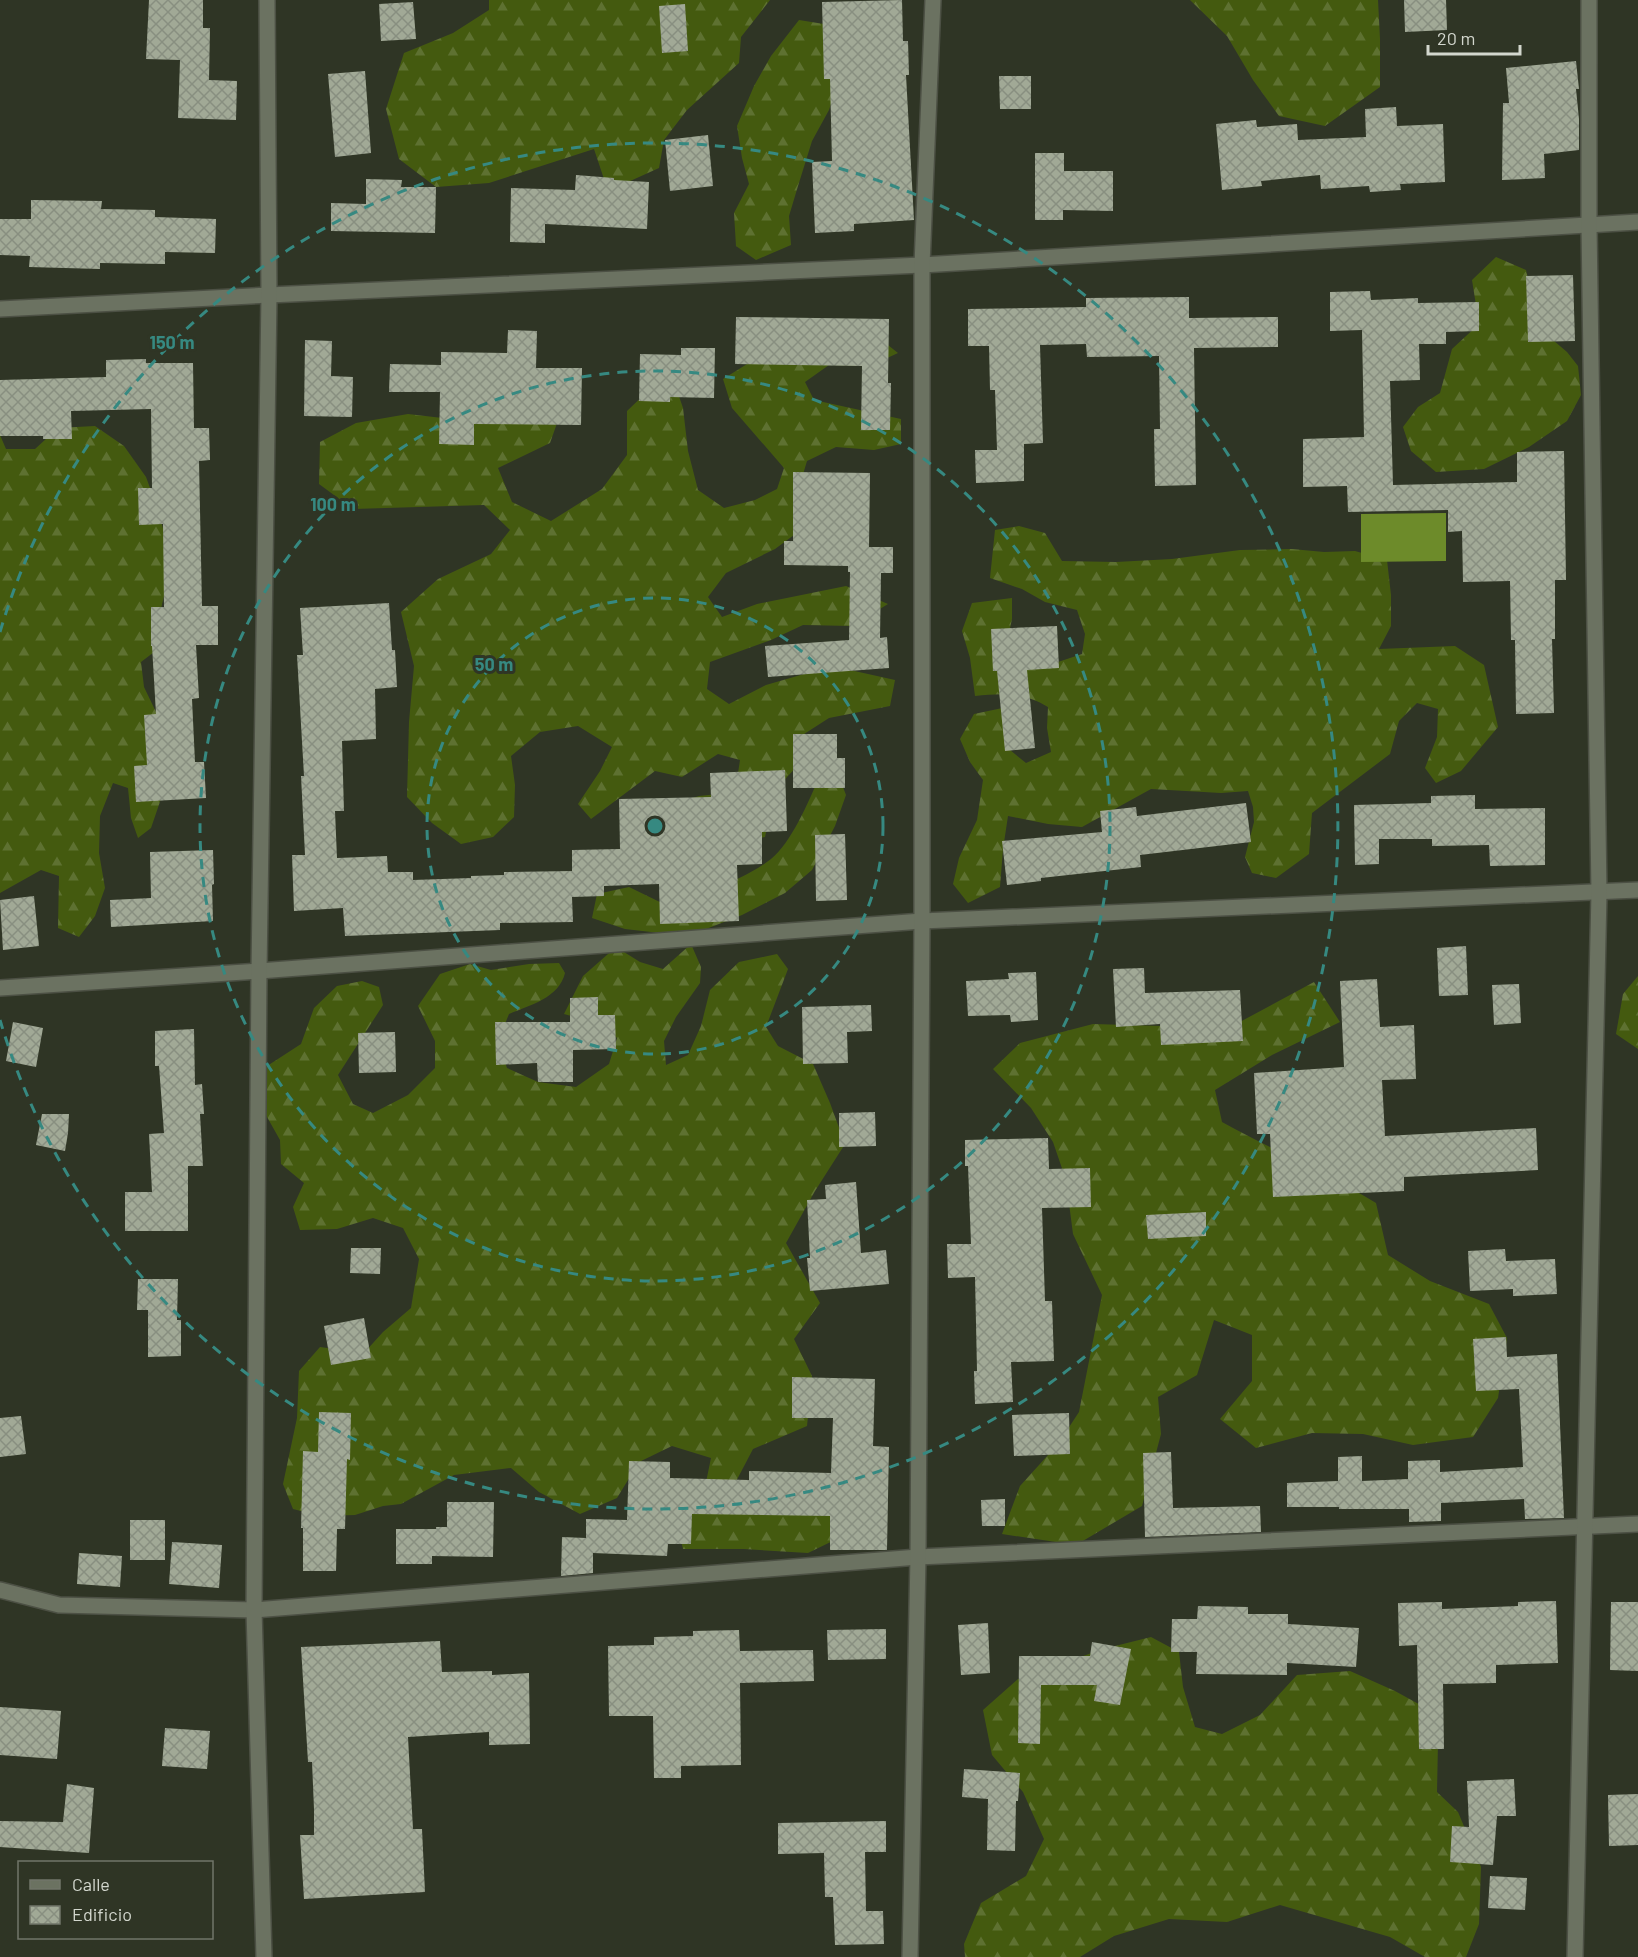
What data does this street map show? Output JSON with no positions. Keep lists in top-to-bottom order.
{
  "legend": ["Calle", "Edificio"],
  "scale_bar": "20 m",
  "rings": ["150 m", "100 m", "50 m"]
}
